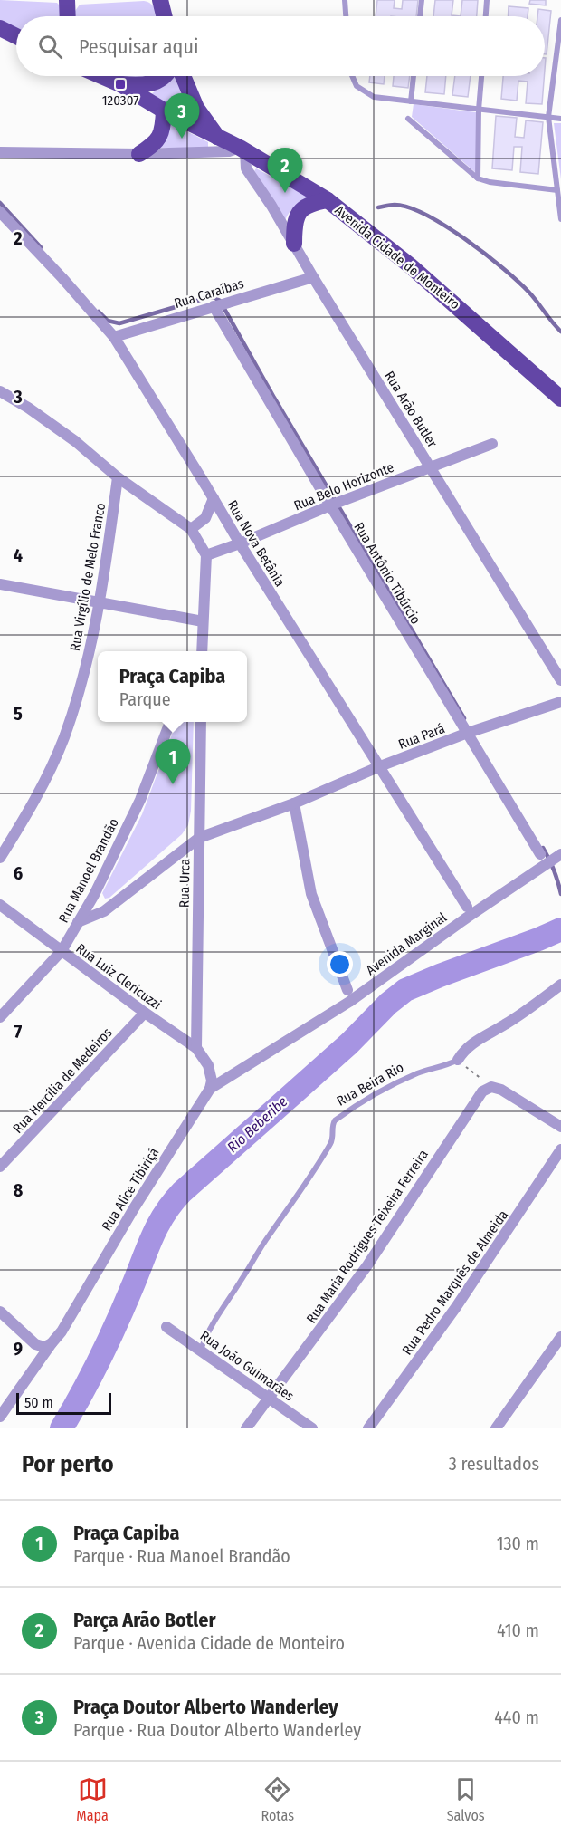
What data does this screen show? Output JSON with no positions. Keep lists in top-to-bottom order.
{
  "streets": {
    "main road": ["Avenida Cidade de Monteiro"],
    "street": [
      "Rua Caraíbas",
      "Rua Arão Butler",
      "Rua Belo Horizonte",
      "Rua Nova Betânia",
      "Rua Antônio Tibúrcio",
      "Rua Virgílio de Melo Franco",
      "Rua Pará",
      "Rua Manoel Brandão",
      "Rua Urca",
      "Avenida Marginal",
      "Rua Luiz Clericuzzi",
      "Rua Hercília de Medeiros",
      "Rua Beira Rio",
      "Rua Alice Tibiriçá",
      "Rua Maria Rodrigues Teixeira Ferreira",
      "Rua Pedro Marquês de Almeida",
      "Rua João Guimarães"
    ]
  },
  "crossings": [
    ["Avenida Cidade de Monteiro", "Rua Arão Butler"],
    ["Rua Caraíbas", "Rua Arão Butler"],
    ["Rua Caraíbas", "Rua Nova Betânia"],
    ["Rua Caraíbas", "Rua Antônio Tibúrcio"],
    ["Rua Arão Butler", "Rua Belo Horizonte"],
    ["Rua Belo Horizonte", "Rua Nova Betânia"],
    ["Rua Belo Horizonte", "Rua Antônio Tibúrcio"],
    ["Rua Nova Betânia", "Rua Pará"],
    ["Rua Antônio Tibúrcio", "Rua Pará"],
    ["Rua Pará", "Rua Manoel Brandão"],
    ["Rua Pará", "Rua Urca"],
    ["Rua Manoel Brandão", "Rua Luiz Clericuzzi"],
    ["Rua Urca", "Rua Luiz Clericuzzi"],
    ["Avenida Marginal", "Rua Alice Tibiriçá"],
    ["Rua Luiz Clericuzzi", "Rua Hercília de Medeiros"],
    ["Rua Beira Rio", "Rua João Guimarães"],
    ["Rua Maria Rodrigues Teixeira Ferreira", "Rua João Guimarães"]
  ],
  "water": ["Rio Beberibe"],
  "places": {
    "transit": ["120307"]
  },
  "scale_bar": "50 m",
  "page": {
    "search": "Pesquisar aqui",
    "pins": ["3", "2", "1"],
    "popup": ["Praça Capiba", "Parque"],
    "scale": "50 m",
    "heading": ["Por perto", "3 resultados"],
    "list": [
      {
        "mark": "1",
        "name": "Praça Capiba",
        "note": "Parque · Rua Manoel Brandão",
        "value": "130 m"
      },
      {
        "mark": "2",
        "name": "Parça Arão Botler",
        "note": "Parque · Avenida Cidade de Monteiro",
        "value": "410 m"
      },
      {
        "mark": "3",
        "name": "Praça Doutor Alberto Wanderley",
        "note": "Parque · Rua Doutor Alberto Wanderley",
        "value": "440 m"
      }
    ],
    "nav": ["Mapa", "Rotas", "Salvos"]
  },
  "grid": {
    "rows": [
      "2",
      "3",
      "4",
      "5",
      "6",
      "7",
      "8",
      "9"
    ]
  }
}
